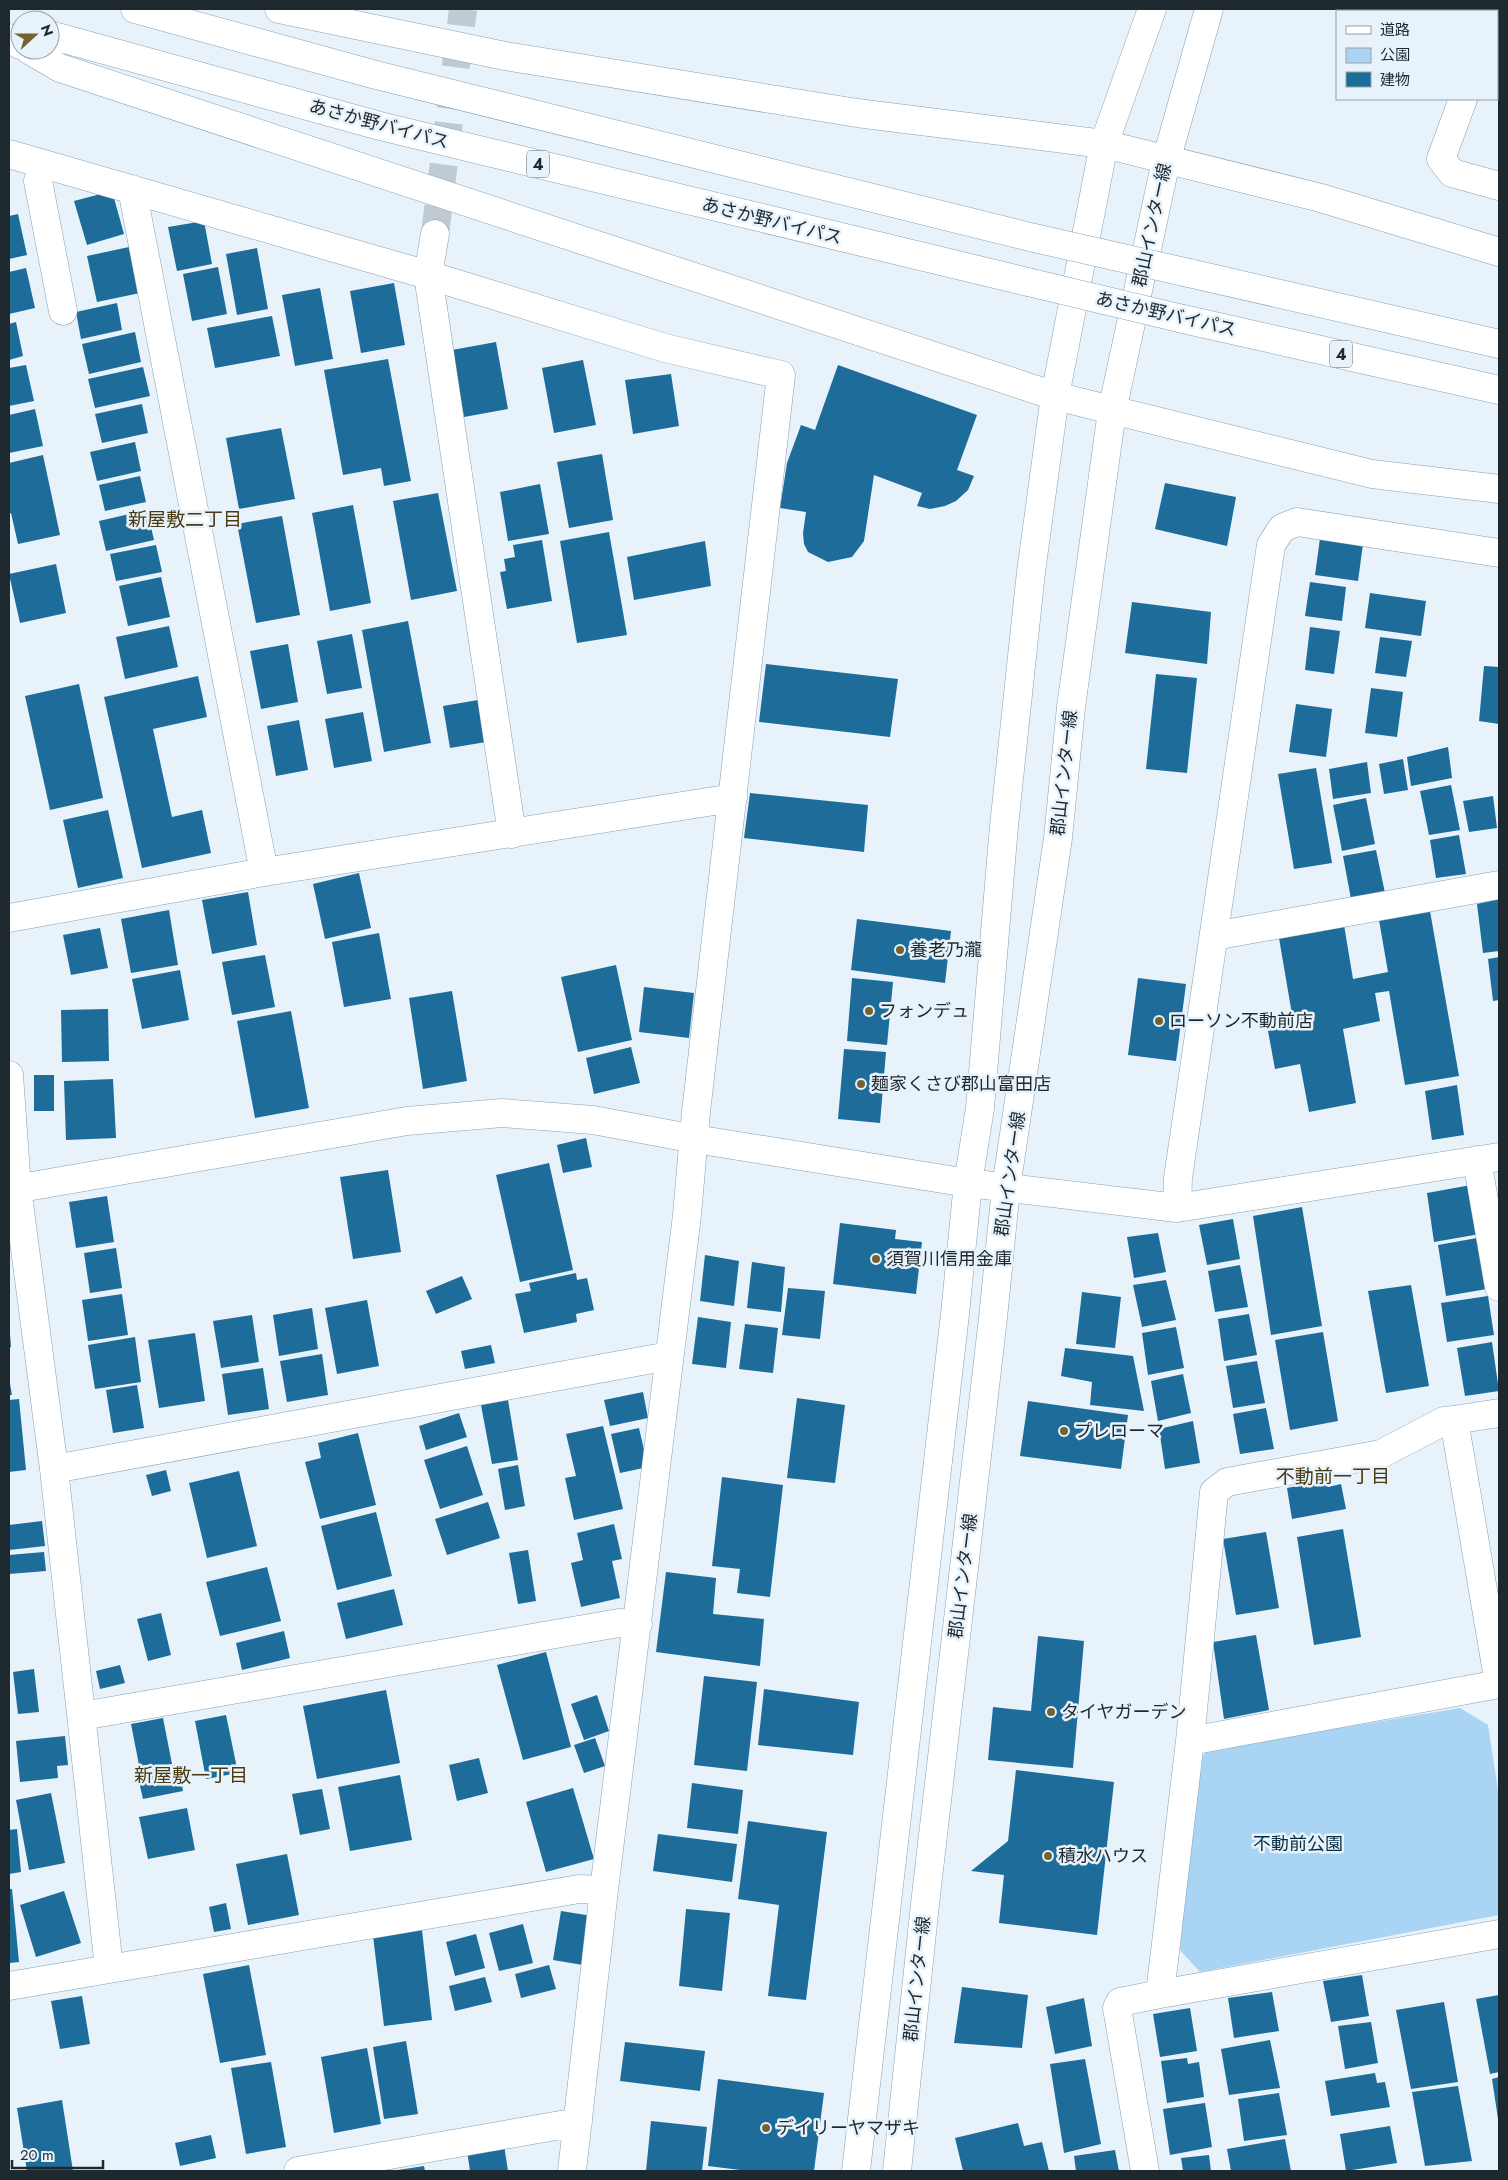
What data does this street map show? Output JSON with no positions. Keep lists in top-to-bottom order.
{
  "streets": {
    "main road": ["あさか野バイパス", "4", "郡山インター線"]
  },
  "districts": ["新屋敷二丁目", "不動前一丁目", "新屋敷一丁目"],
  "parks": ["不動前公園"],
  "places": [
    "養老乃瀧",
    "フォンデュ",
    "ローソン不動前店",
    "麺家くさび郡山富田店",
    "須賀川信用金庫",
    "プレローマ",
    "タイヤガーデン",
    "積水ハウス",
    "デイリーヤマザキ"
  ],
  "legend": ["道路", "公園", "建物"],
  "scale_bar": "20 m",
  "north": "right"
}
